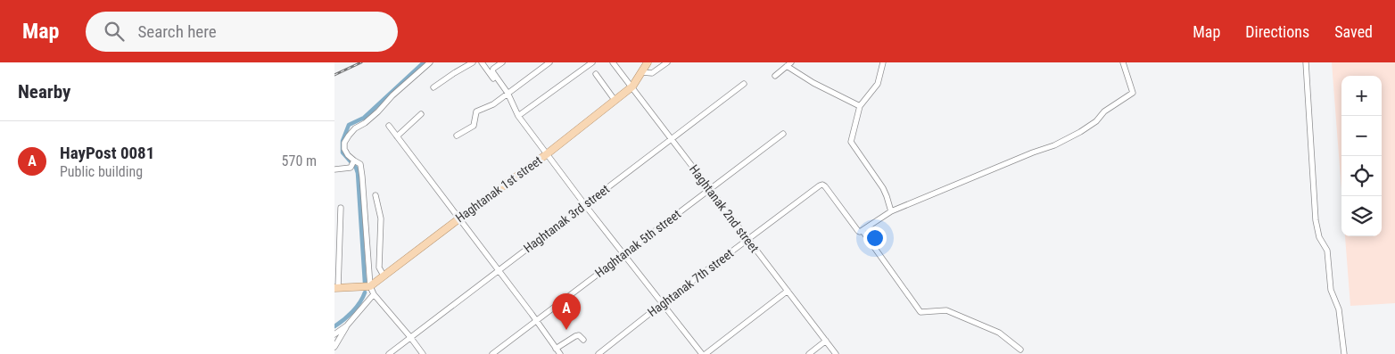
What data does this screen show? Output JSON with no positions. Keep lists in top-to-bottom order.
{
  "streets": {
    "main road": ["Haghtanak 1st street"],
    "street": [
      "Haghtanak 2nd street",
      "Haghtanak 3rd street",
      "Haghtanak 5th street",
      "Haghtanak 7th street"
    ]
  },
  "crossings": [
    ["Haghtanak 1st street", "Haghtanak 2nd street"],
    ["Haghtanak 2nd street", "Haghtanak 3rd street"],
    ["Haghtanak 2nd street", "Haghtanak 5th street"],
    ["Haghtanak 2nd street", "Haghtanak 7th street"]
  ],
  "page": {
    "header": "Map",
    "search": "Search here",
    "nav": ["Map", "Directions", "Saved"],
    "heading": "Nearby",
    "map_buttons": ["+", "−"],
    "list": [
      {
        "mark": "A",
        "name": "HayPost 0081",
        "note": "Public building",
        "value": "570 m"
      }
    ],
    "pins": "A"
  }
}
